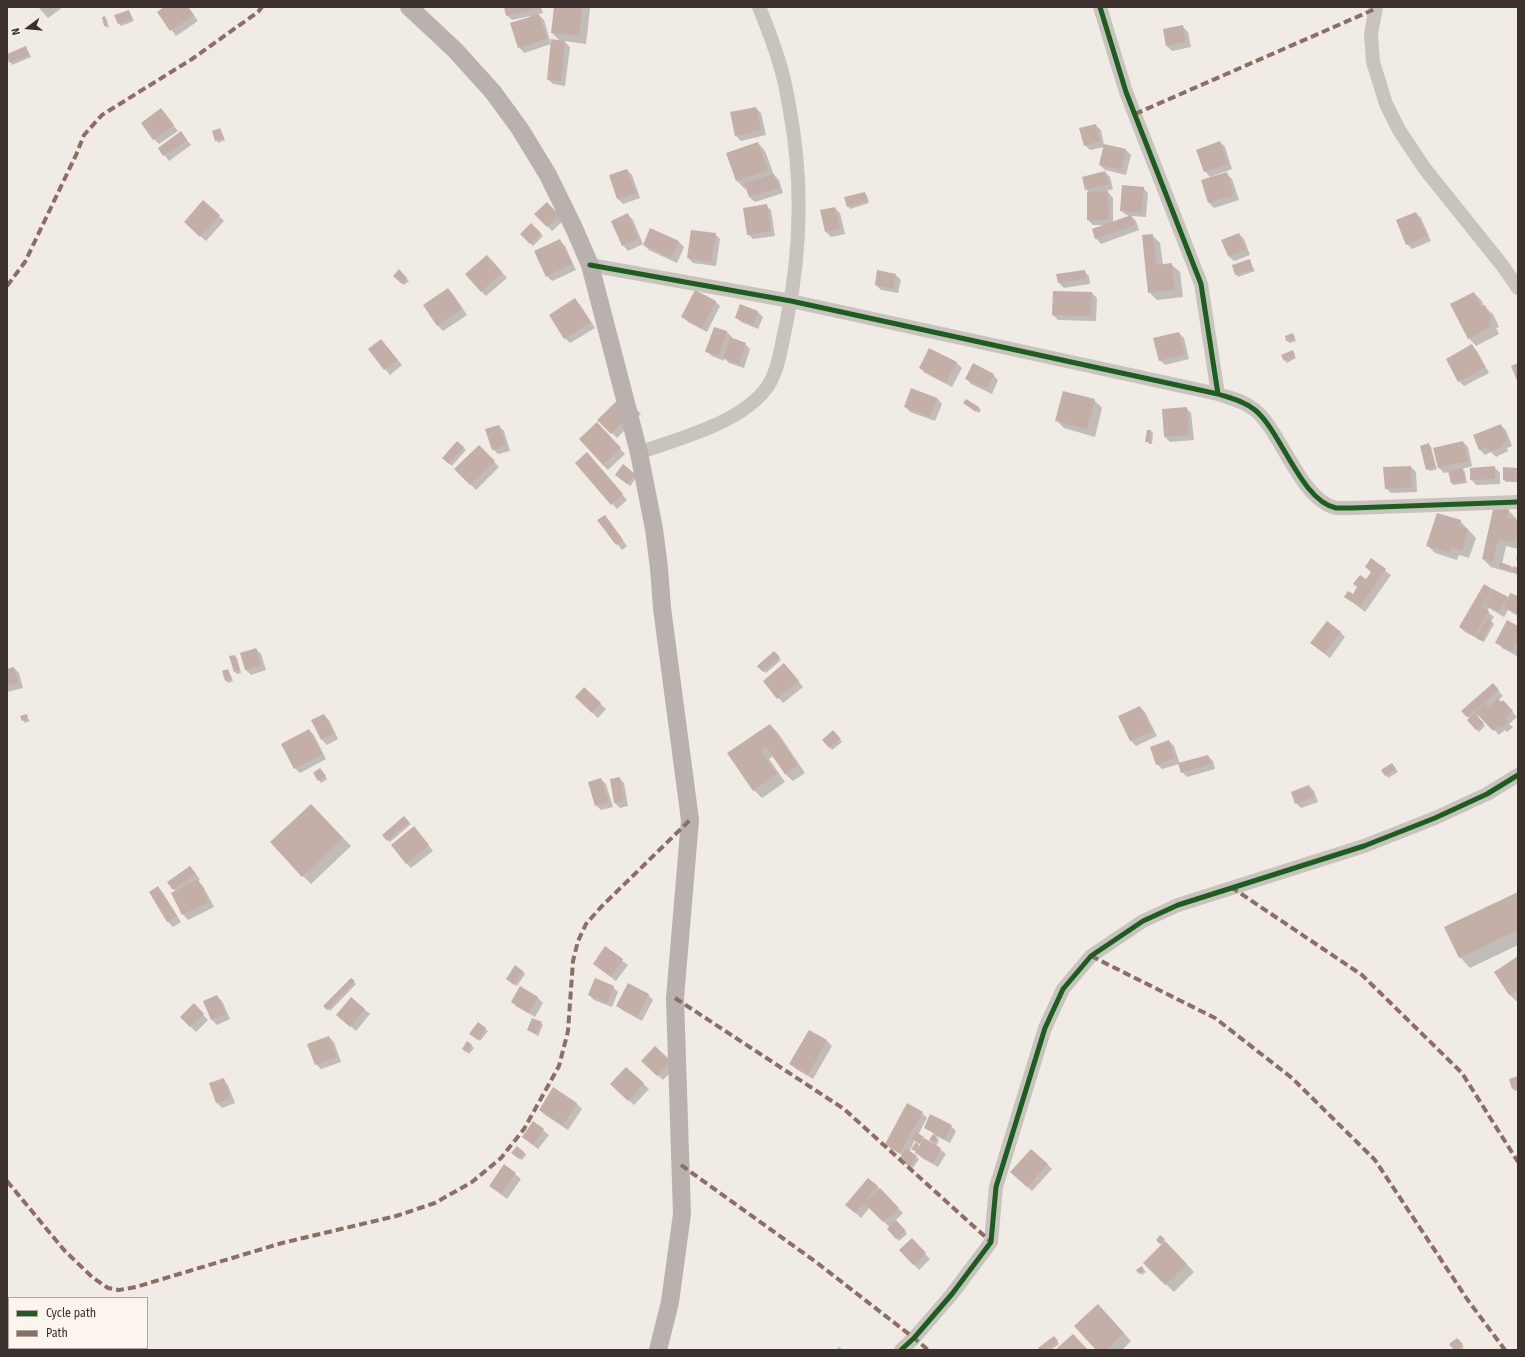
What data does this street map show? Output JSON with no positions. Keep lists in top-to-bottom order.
{
  "legend": ["Cycle path", "Path"],
  "north": "left"
}
